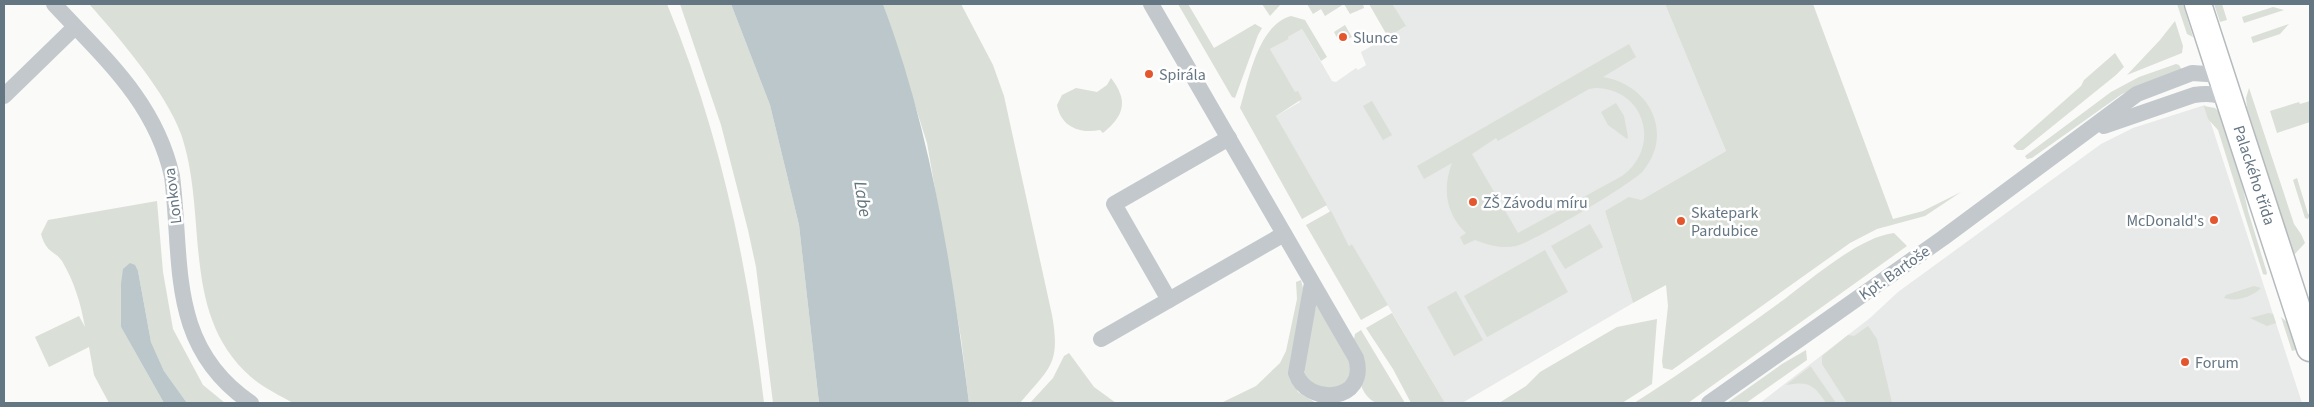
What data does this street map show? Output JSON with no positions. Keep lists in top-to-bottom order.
{
  "streets": {
    "main road": ["Palackého třída"],
    "street": ["Lonkova", "Kpt. Bartoše"]
  },
  "crossings": [
    ["Palackého třída", "Kpt. Bartoše"]
  ],
  "water": ["Labe"],
  "places": [
    "Slunce",
    "Spirála",
    "ZŠ Závodu míru",
    "McDonald's",
    "Skatepark Pardubice",
    "Forum"
  ]
}
